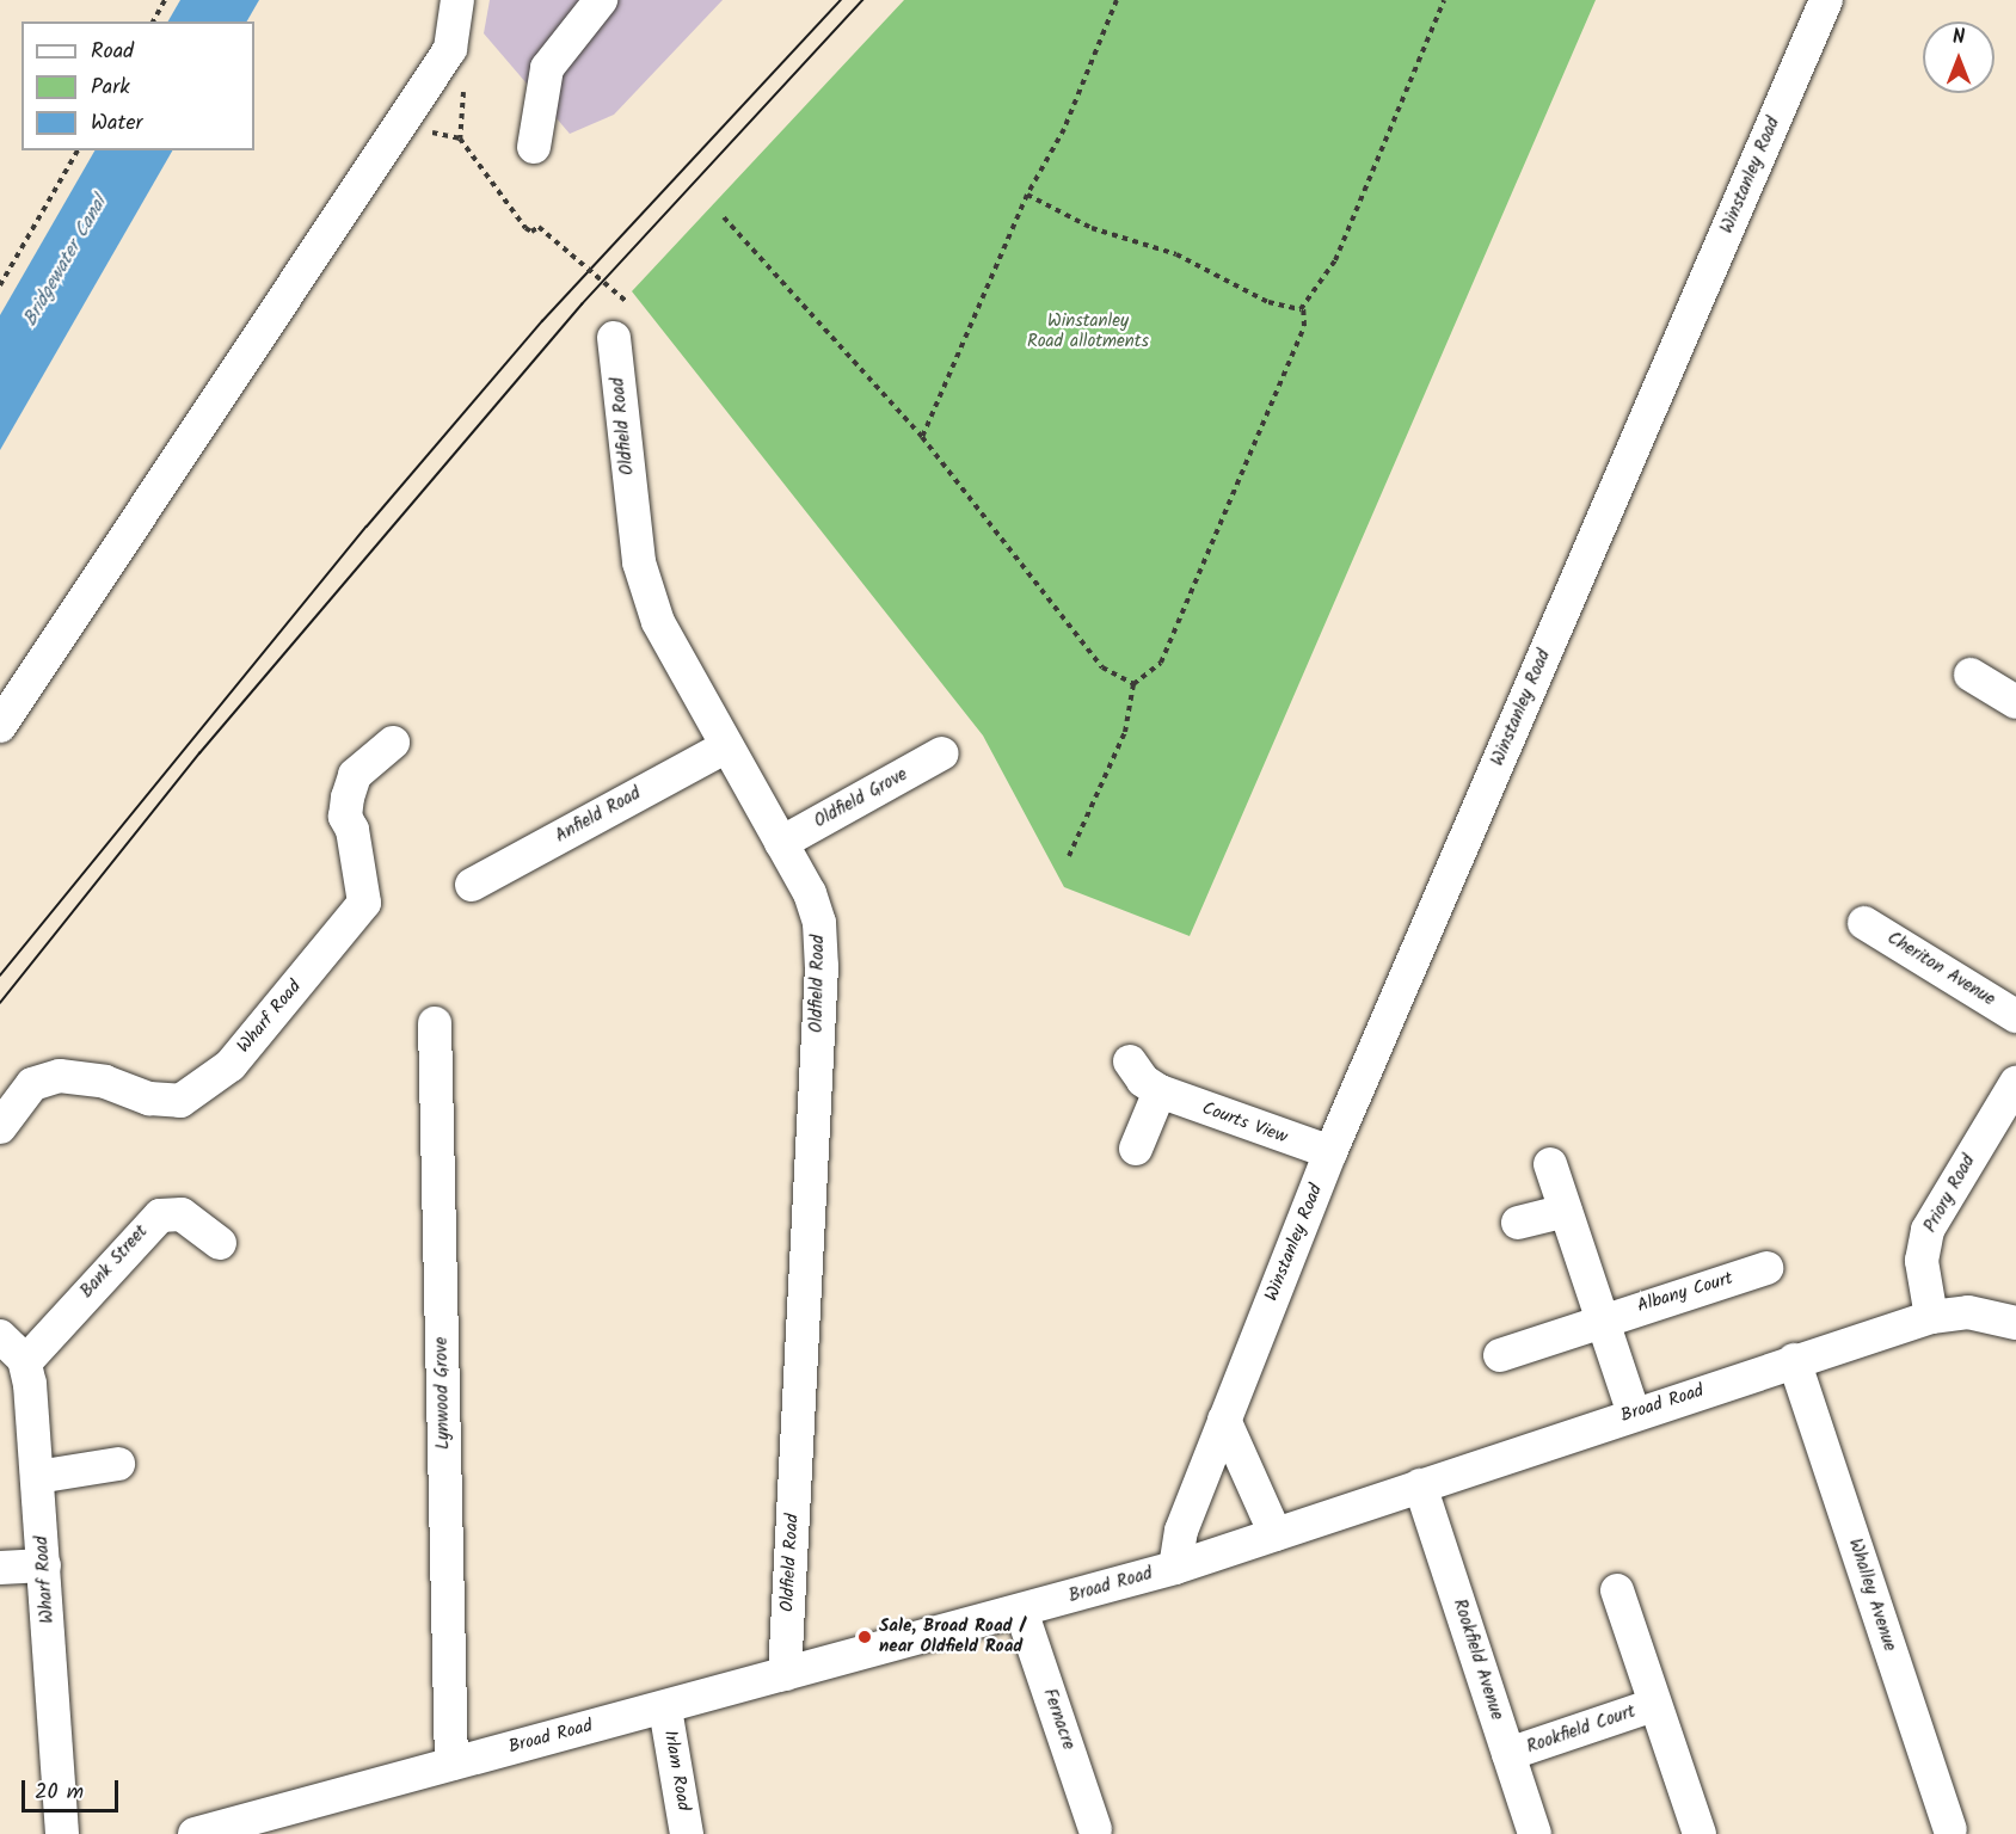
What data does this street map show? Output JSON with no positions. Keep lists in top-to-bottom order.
{
  "streets": {
    "street": [
      "Winstanley Road",
      "Oldfield Road",
      "Oldfield Grove",
      "Anfield Road",
      "Cheriton Avenue",
      "Wharf Road",
      "Courts View",
      "Priory Road",
      "Bank Street",
      "Albany Court",
      "Lynwood Grove",
      "Broad Road",
      "Whalley Avenue",
      "Rookfield Avenue",
      "Fernacre",
      "Rookfield Court",
      "Irlam Road"
    ]
  },
  "crossings": [
    ["Winstanley Road", "Courts View"],
    ["Winstanley Road", "Broad Road"],
    ["Oldfield Road", "Oldfield Grove"],
    ["Oldfield Road", "Anfield Road"],
    ["Oldfield Road", "Broad Road"],
    ["Wharf Road", "Bank Street"],
    ["Priory Road", "Broad Road"],
    ["Lynwood Grove", "Broad Road"],
    ["Broad Road", "Whalley Avenue"],
    ["Broad Road", "Rookfield Avenue"],
    ["Broad Road", "Fernacre"],
    ["Broad Road", "Irlam Road"],
    ["Rookfield Avenue", "Rookfield Court"]
  ],
  "water": ["Bridgewater Canal"],
  "parks": ["Winstanley Road allotments"],
  "places": ["Sale, Broad Road / near Oldfield Road"],
  "legend": ["Road", "Park", "Water"],
  "scale_bar": "20 m",
  "north": "top"
}
